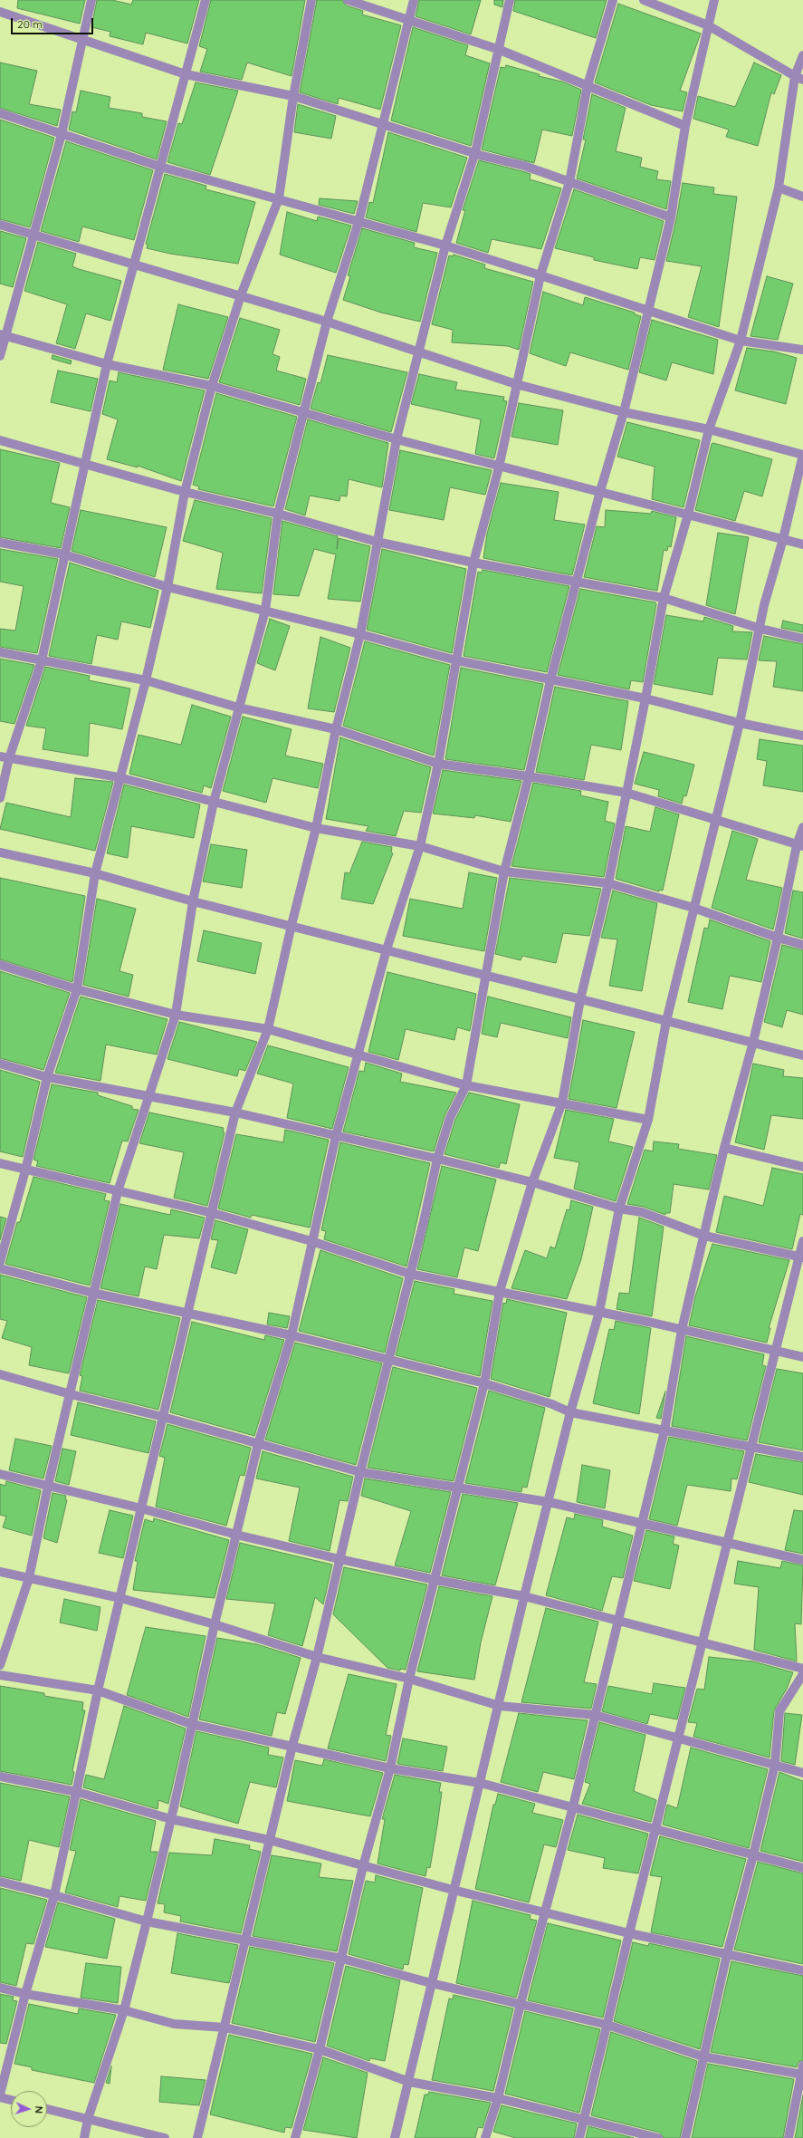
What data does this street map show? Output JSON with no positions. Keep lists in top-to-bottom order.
{
  "scale_bar": "20 m",
  "north": "right"
}
